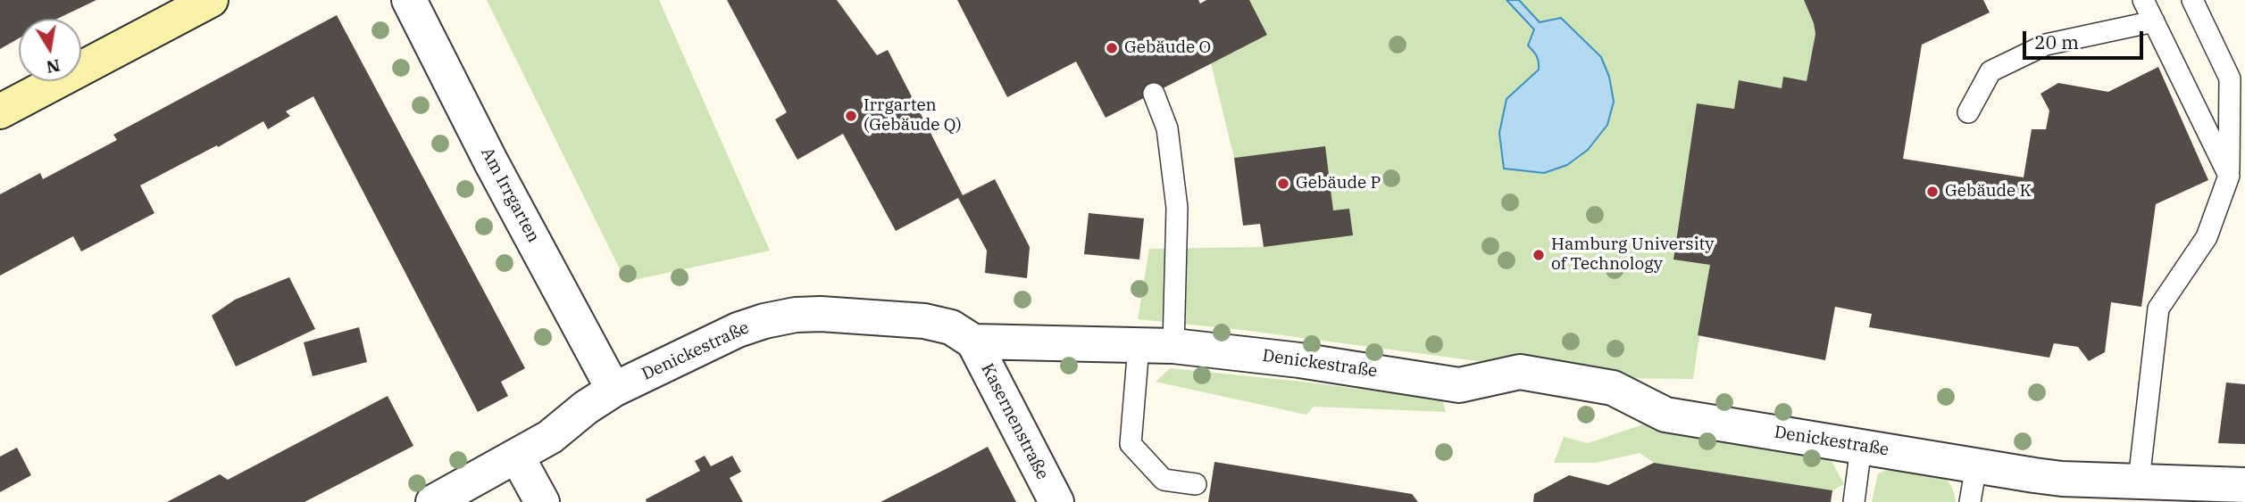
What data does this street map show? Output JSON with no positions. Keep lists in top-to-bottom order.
{
  "streets": {
    "street": ["Am Irrgarten", "Denickestraße", "Kasernenstraße"]
  },
  "crossings": [
    ["Am Irrgarten", "Denickestraße"],
    ["Denickestraße", "Kasernenstraße"]
  ],
  "places": [
    "Gebäude O",
    "Irrgarten (Gebäude Q)",
    "Gebäude P",
    "Gebäude K",
    "Hamburg University of Technology"
  ],
  "scale_bar": "20 m",
  "north": "bottom"
}
